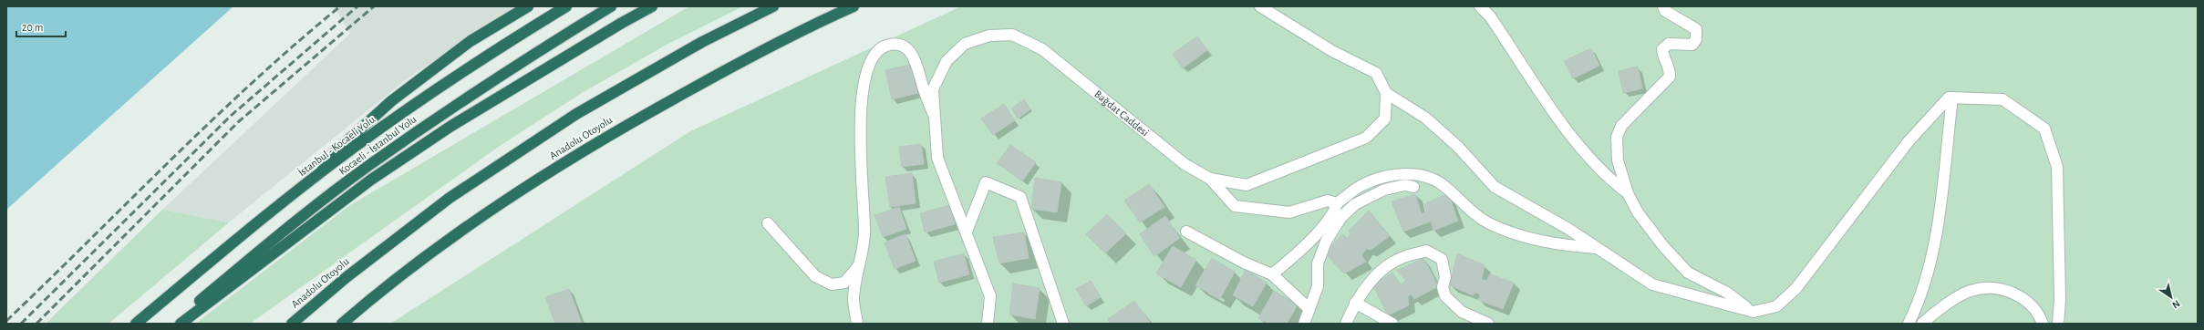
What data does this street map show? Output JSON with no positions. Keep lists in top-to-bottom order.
{
  "streets": {
    "highway": ["Anadolu Otoyolu", "Kocaeli - İstanbul Yolu", "İstanbul - Kocaeli Yolu"],
    "street": ["Bağdat Caddesi"]
  },
  "scale_bar": "20 m",
  "north": "bottom right"
}
